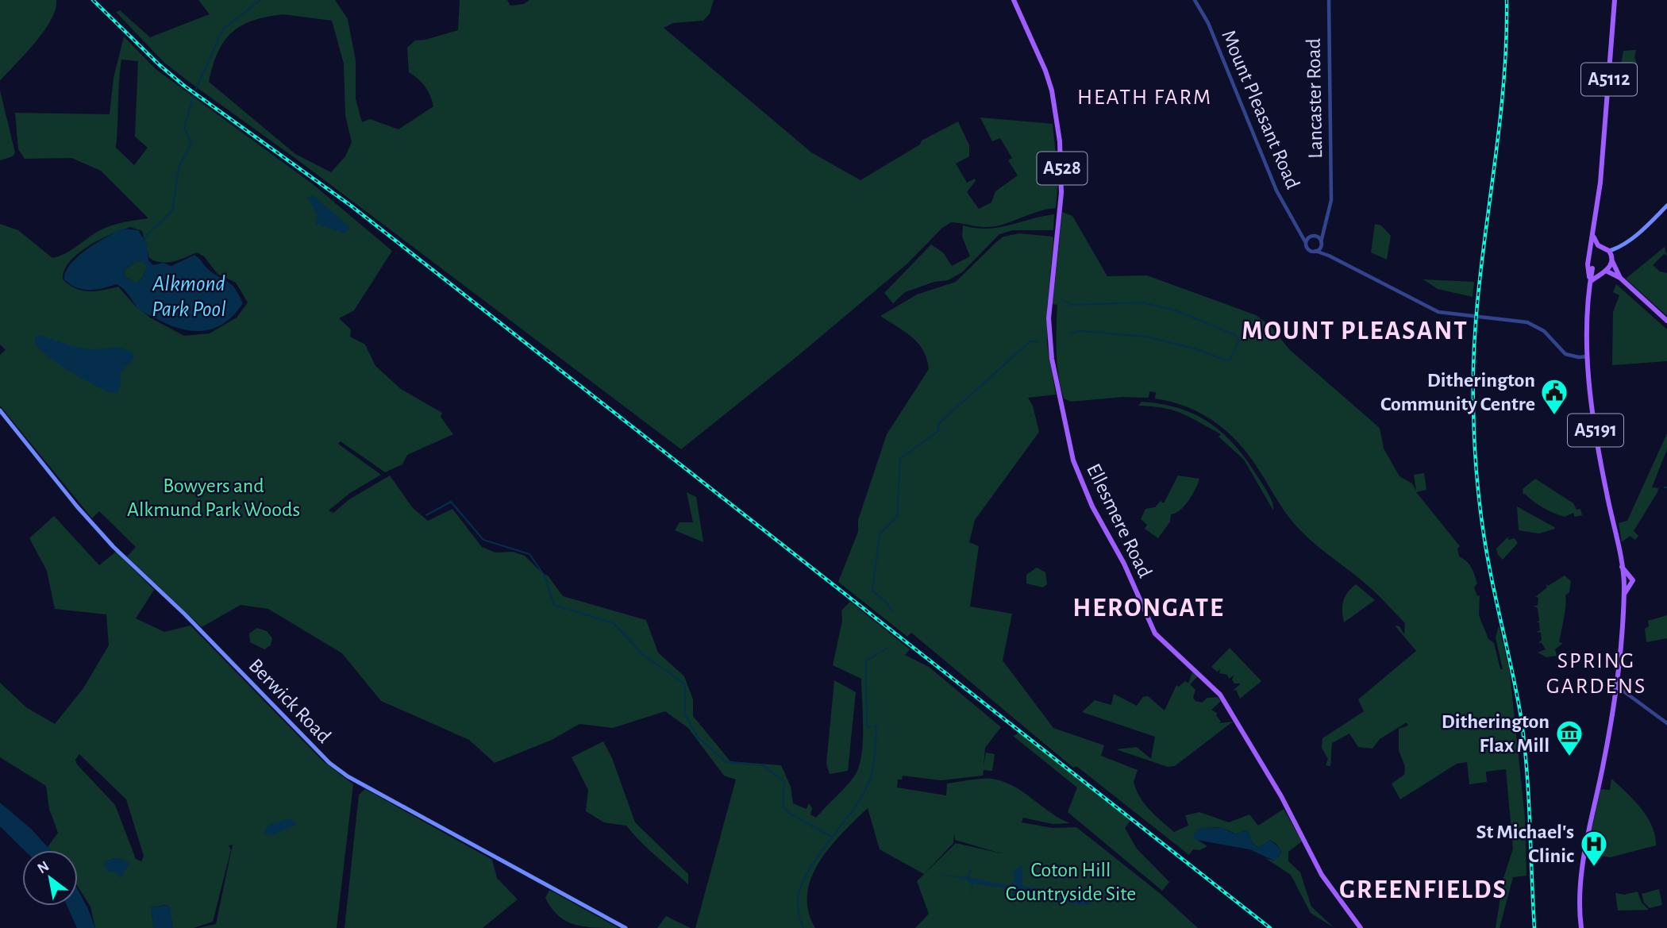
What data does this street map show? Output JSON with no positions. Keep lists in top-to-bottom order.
{
  "streets": {
    "main road": [
      "A5112",
      "A528",
      "A5191",
      "Ellesmere Road",
      "Berwick Road"
    ],
    "street": ["Lancaster Road", "Mount Pleasant Road"]
  },
  "crossings": [
    ["A5112", "A5191"],
    ["Mount Pleasant Road", "A5191"]
  ],
  "districts": [
    "HEATH FARM",
    "MOUNT PLEASANT",
    "HERONGATE",
    "SPRING GARDENS",
    "GREENFIELDS"
  ],
  "water": ["Alkmond Park Pool"],
  "parks": ["Bowyers and Alkmund Park Woods", "Coton Hill Countryside Site"],
  "places": {
    "public building": ["Ditherington Community Centre"],
    "museum": ["Ditherington Flax Mill"],
    "hospital": ["St Michael's Clinic"]
  },
  "north": "top left"
}
